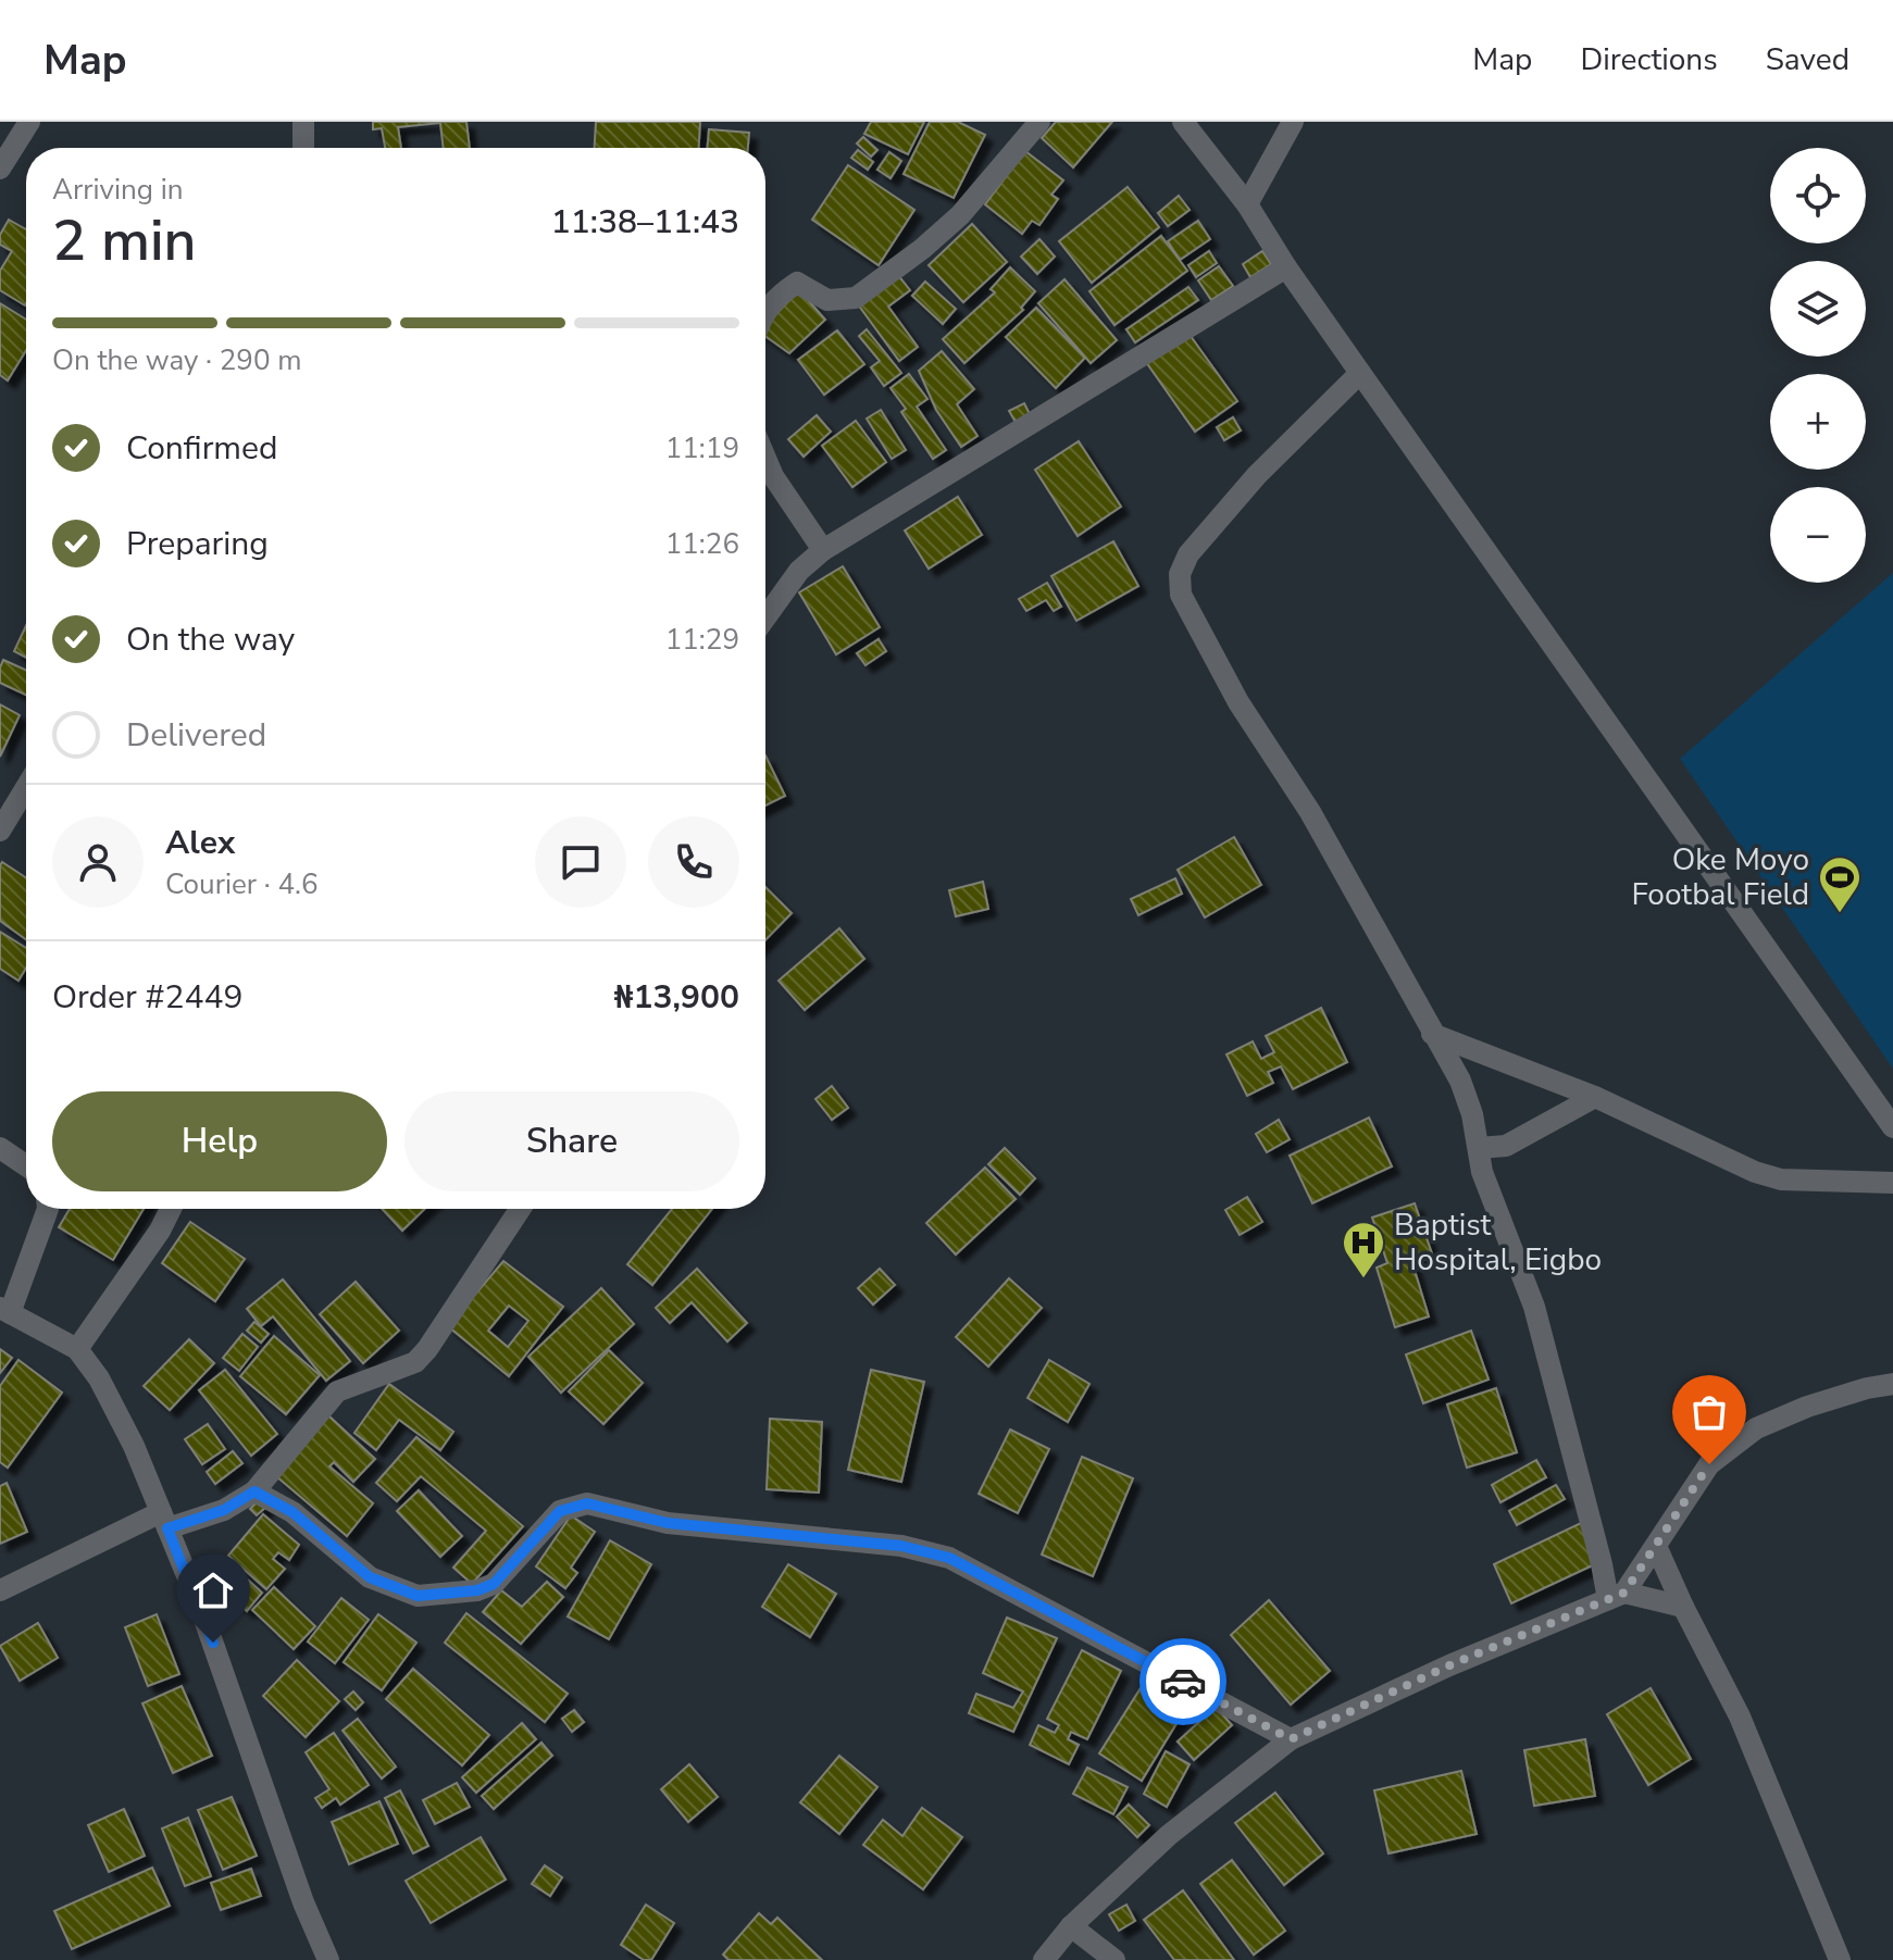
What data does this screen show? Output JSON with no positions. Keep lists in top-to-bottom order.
{
  "places": {
    "sports": ["Oke Moyo Footbal Field"],
    "hospital": ["Baptist Hospital, Eigbo"]
  },
  "page": {
    "header": "Map",
    "nav": ["Map", "Directions", "Saved"],
    "map_buttons": ["+", "−"],
    "heading": ["2 min", "Arriving in", "11:38–11:43"],
    "panel": [
      "Alex",
      "Courier · 4.6",
      "Order #2449",
      "₦13,900"
    ],
    "bar": "On the way · 290 m",
    "list": [
      ["Confirmed", "11:19"],
      ["Preparing", "11:26"],
      ["On the way", "11:29"],
      "Delivered"
    ],
    "buttons": ["Help", "Share"]
  }
}
